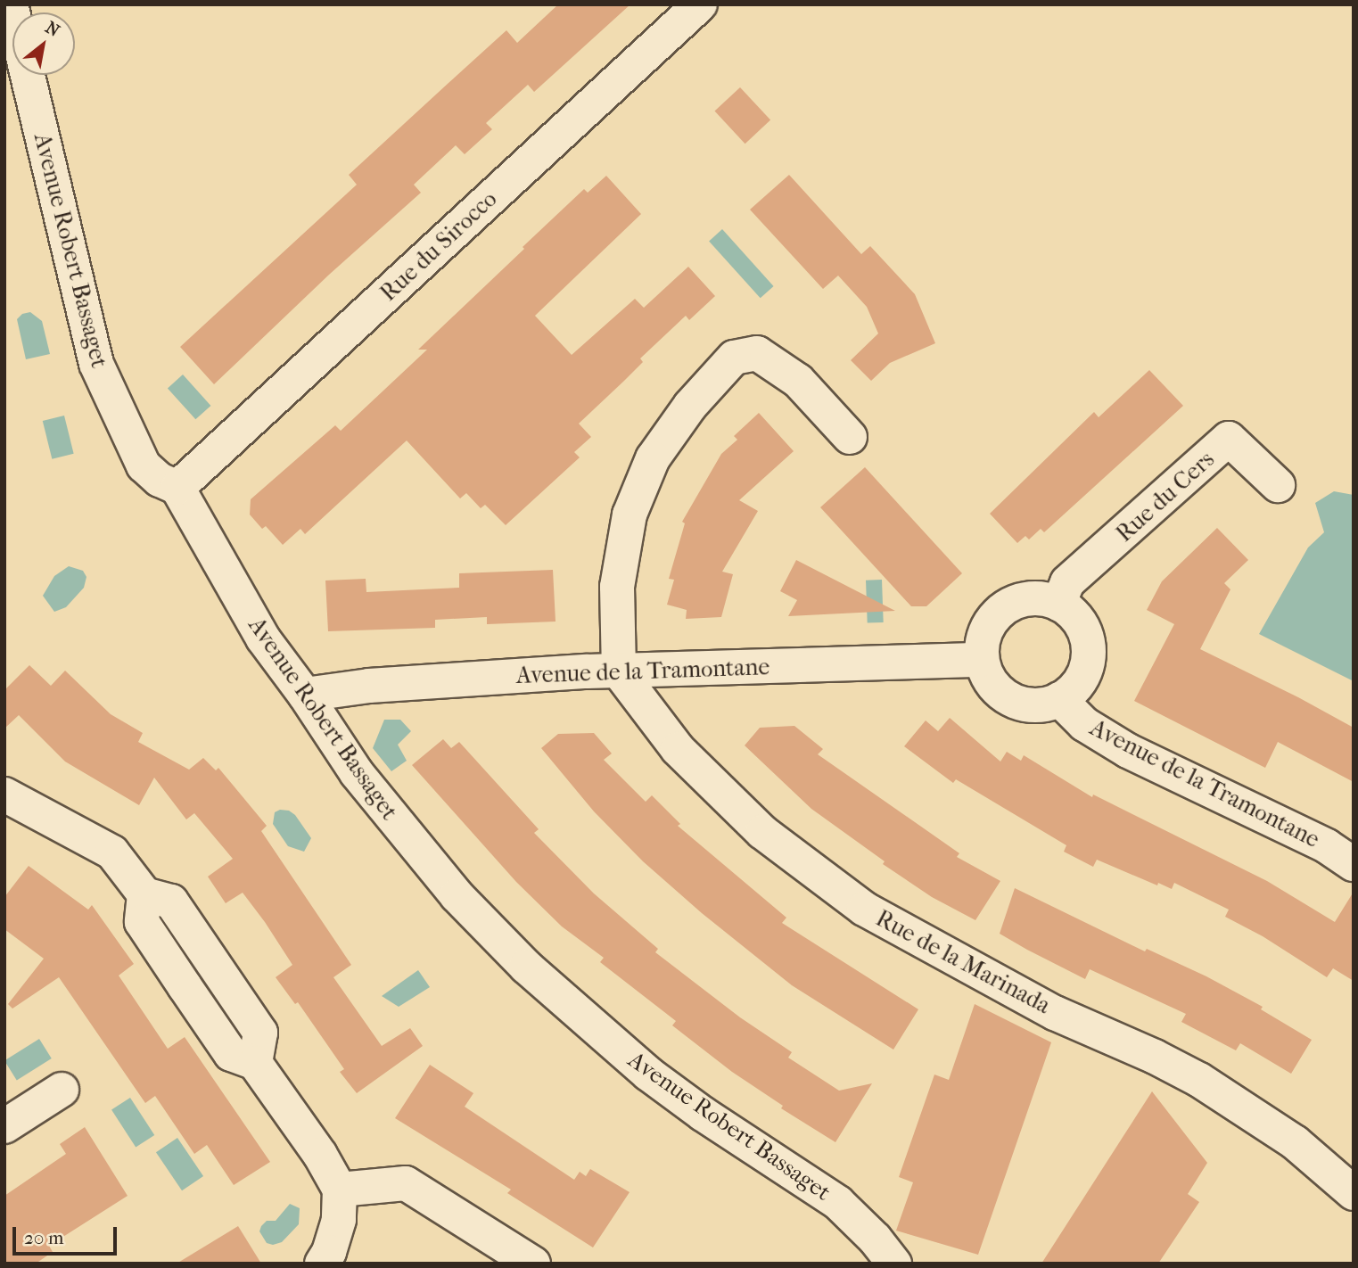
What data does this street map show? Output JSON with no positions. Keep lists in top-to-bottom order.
{
  "streets": {
    "street": [
      "Rue du Sirocco",
      "Avenue Robert Bassaget",
      "Rue du Cers",
      "Avenue de la Tramontane",
      "Rue de la Marinada"
    ]
  },
  "crossings": [
    ["Rue du Sirocco", "Avenue Robert Bassaget"],
    ["Avenue Robert Bassaget", "Avenue de la Tramontane"],
    ["Rue du Cers", "Avenue de la Tramontane"],
    ["Avenue de la Tramontane", "Rue de la Marinada"]
  ],
  "scale_bar": "20 m",
  "north": "top right"
}
